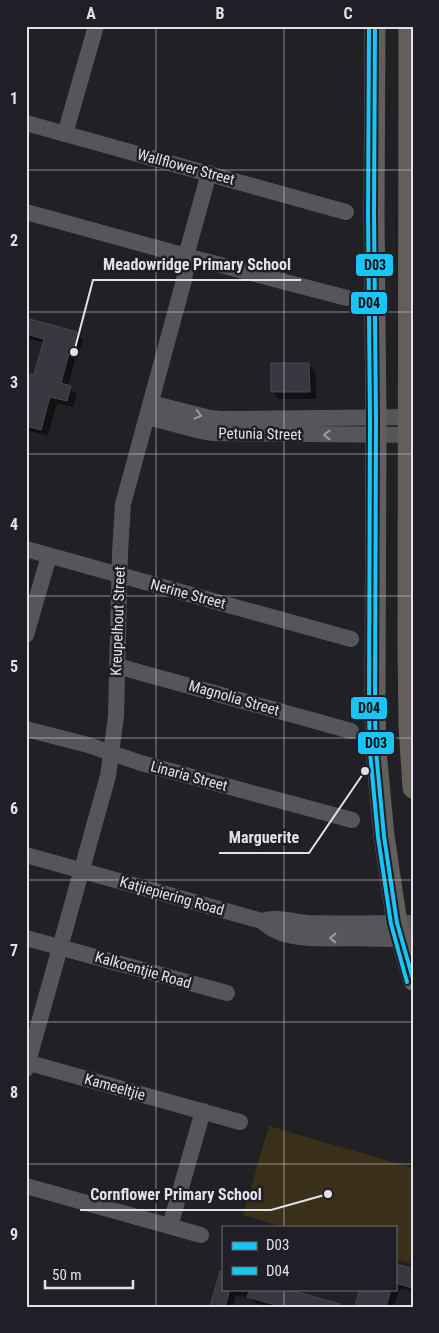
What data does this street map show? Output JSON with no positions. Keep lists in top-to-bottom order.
{
  "streets": {
    "street": [
      "Wallflower Street",
      "Petunia Street",
      "Nerine Street",
      "Kreupelhout Street",
      "Magnolia Street",
      "Linaria Street",
      "Katjiepiering Road",
      "Kalkoentjie Road",
      "Kameeltjie"
    ]
  },
  "crossings": [
    ["Wallflower Street", "Kreupelhout Street"],
    ["Petunia Street", "Kreupelhout Street"],
    ["Nerine Street", "Kreupelhout Street"],
    ["Kreupelhout Street", "Magnolia Street"],
    ["Kreupelhout Street", "Linaria Street"],
    ["Kreupelhout Street", "Katjiepiering Road"],
    ["Kreupelhout Street", "Kalkoentjie Road"],
    ["Kreupelhout Street", "Kameeltjie"]
  ],
  "places": ["Meadowridge Primary School", "Marguerite", "Cornflower Primary School"],
  "lines": ["transit line D03", "transit line D04"],
  "legend": ["D03", "D04"],
  "scale_bar": "50 m",
  "grid": {
    "columns": ["A", "B", "C"],
    "rows": [
      "1",
      "2",
      "3",
      "4",
      "5",
      "6",
      "7",
      "8",
      "9"
    ]
  }
}
